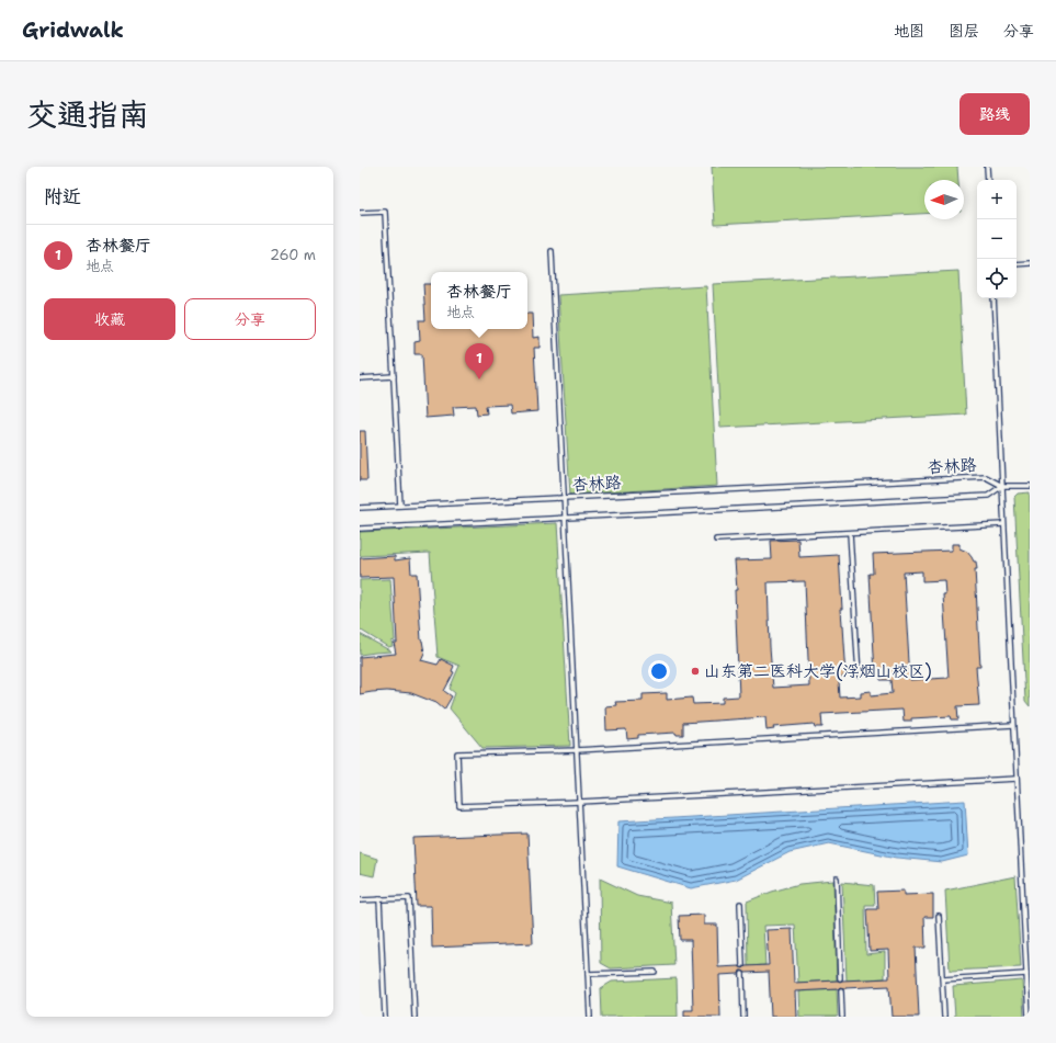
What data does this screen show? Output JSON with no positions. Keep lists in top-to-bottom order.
{
  "streets": {
    "lane": ["杏林路"]
  },
  "places": ["山东第二医科大学(浮烟山校区)"],
  "north": "left",
  "page": {
    "header": "Gridwalk",
    "nav": ["地图", "图层", "分享"],
    "title": "交通指南",
    "buttons": [
      "路线",
      ["收藏", "分享"]
    ],
    "heading": "附近",
    "map_buttons": ["+", "−"],
    "list": [
      {
        "mark": "1",
        "name": "杏林餐厅",
        "note": "地点",
        "value": "260 m"
      }
    ],
    "popup": ["杏林餐厅", "地点"],
    "pins": "1"
  }
}
